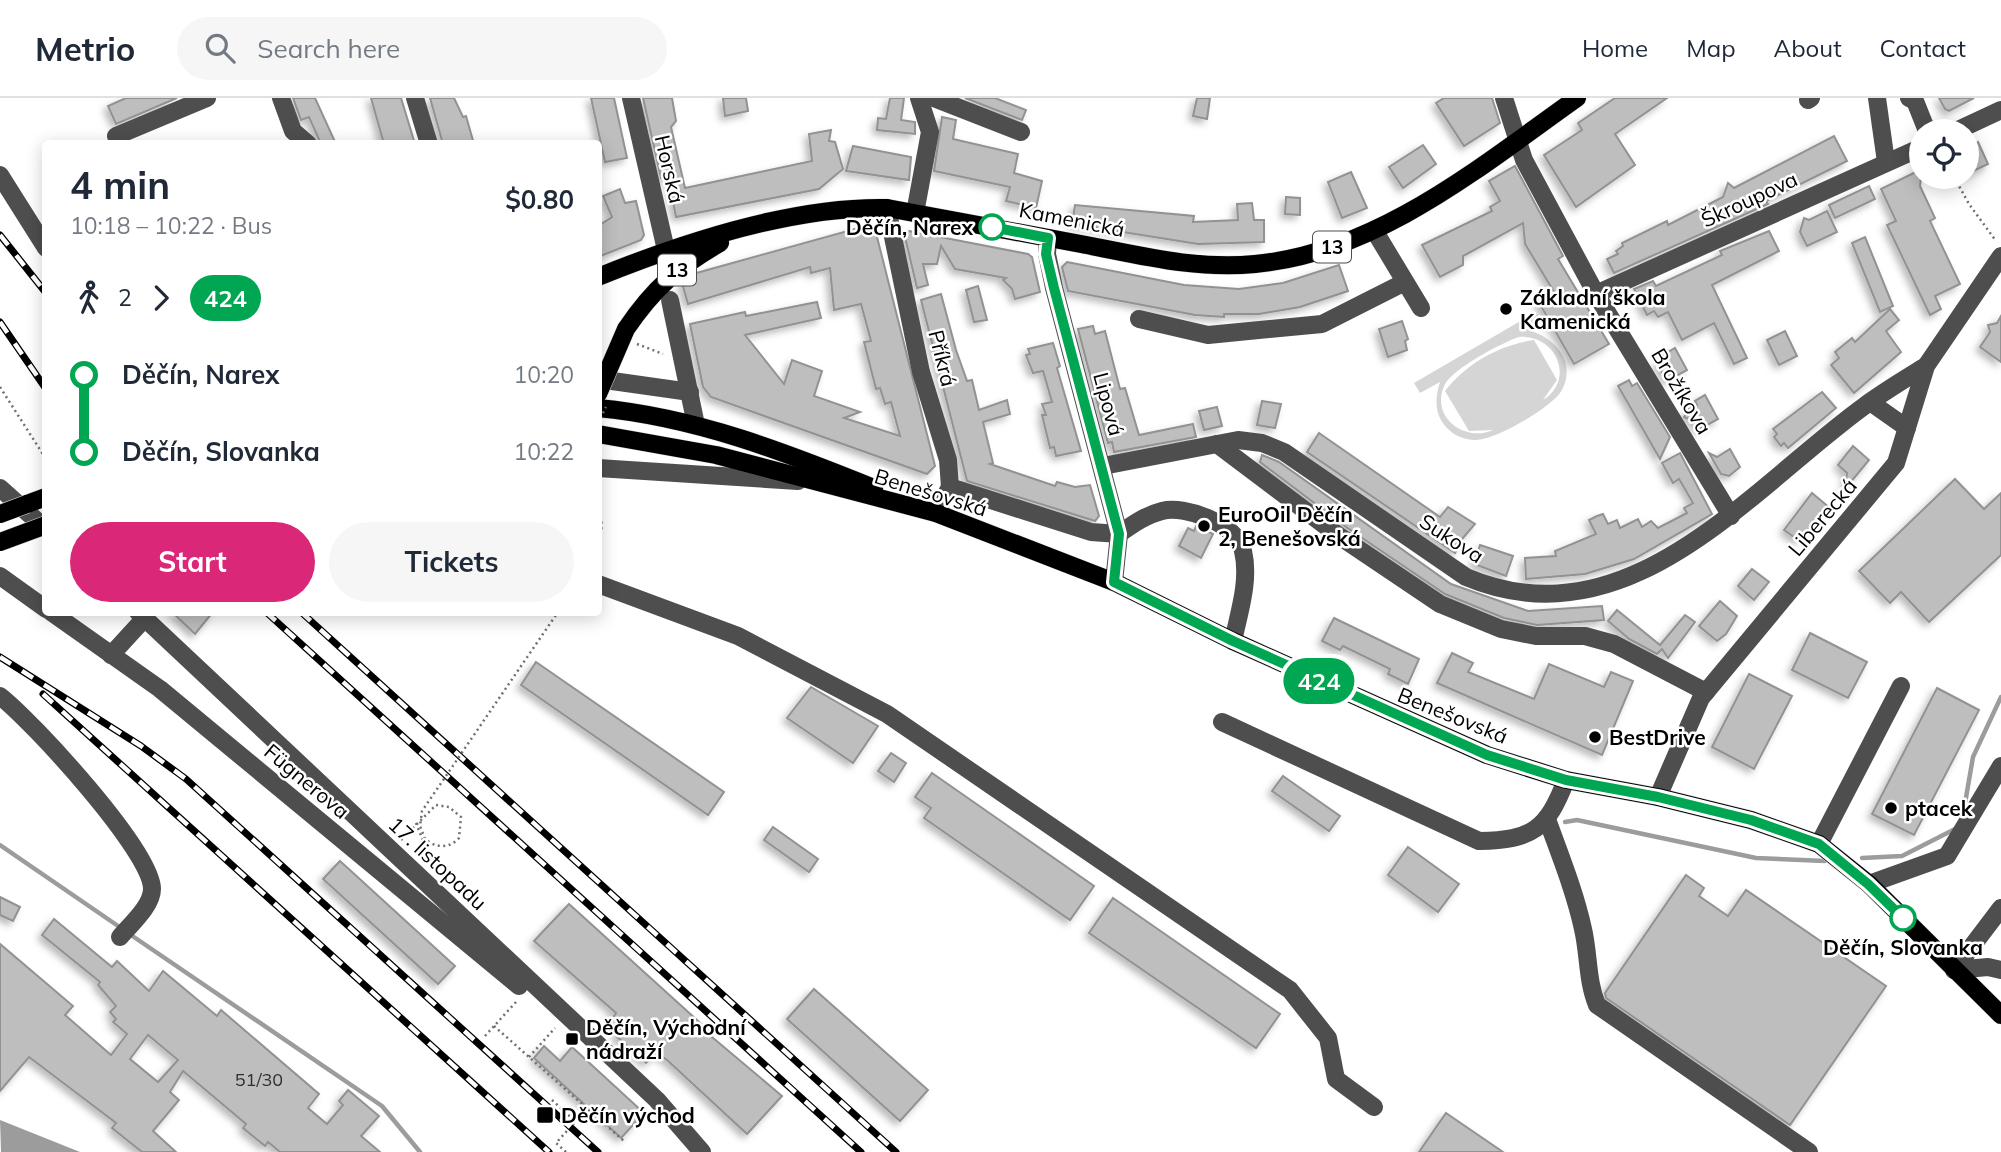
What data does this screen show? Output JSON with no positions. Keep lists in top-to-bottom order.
{
  "streets": {
    "main road": ["Kamenická", "13", "Benešovská"],
    "street": [
      "Horská",
      "Škroupova",
      "Příkrá",
      "Brožíkova",
      "Lipová",
      "Liberecká",
      "Sukova",
      "Fügnerova",
      "17. listopadu"
    ]
  },
  "crossings": [
    ["Horská", "Kamenická"],
    ["Škroupova", "Brožíkova"],
    ["Kamenická", "13"],
    ["Kamenická", "Příkrá"],
    ["Kamenická", "Brožíkova"],
    ["Kamenická", "Lipová"],
    ["Brožíkova", "Sukova"],
    ["Lipová", "Benešovská"],
    ["Lipová", "Sukova"],
    ["Benešovská", "Liberecká"],
    ["Liberecká", "Sukova"],
    ["Fügnerova", "17. listopadu"]
  ],
  "places": {
    "other": [
      "Děčín, Narex",
      "Základní škola Kamenická",
      "EuroOil Děčín 2, Benešovská",
      "BestDrive",
      "ptacek",
      "Děčín, Slovanka"
    ],
    "transit": ["Děčín, Východní nádraží", "Děčín východ"]
  },
  "lines": ["bus line 424"],
  "house_numbers": ["51/30"],
  "page": {
    "header": "Metrio",
    "search": "Search here",
    "nav": [
      "Home",
      "Map",
      "About",
      "Contact"
    ],
    "on_map": "424",
    "heading": ["4 min", "10:18 – 10:22 · Bus", "$0.80"],
    "legs": ["2", "424"],
    "list": [
      {
        "name": "Děčín, Narex",
        "value": "10:20"
      },
      {
        "name": "Děčín, Slovanka",
        "value": "10:22"
      }
    ],
    "buttons": ["Start", "Tickets"]
  }
}
